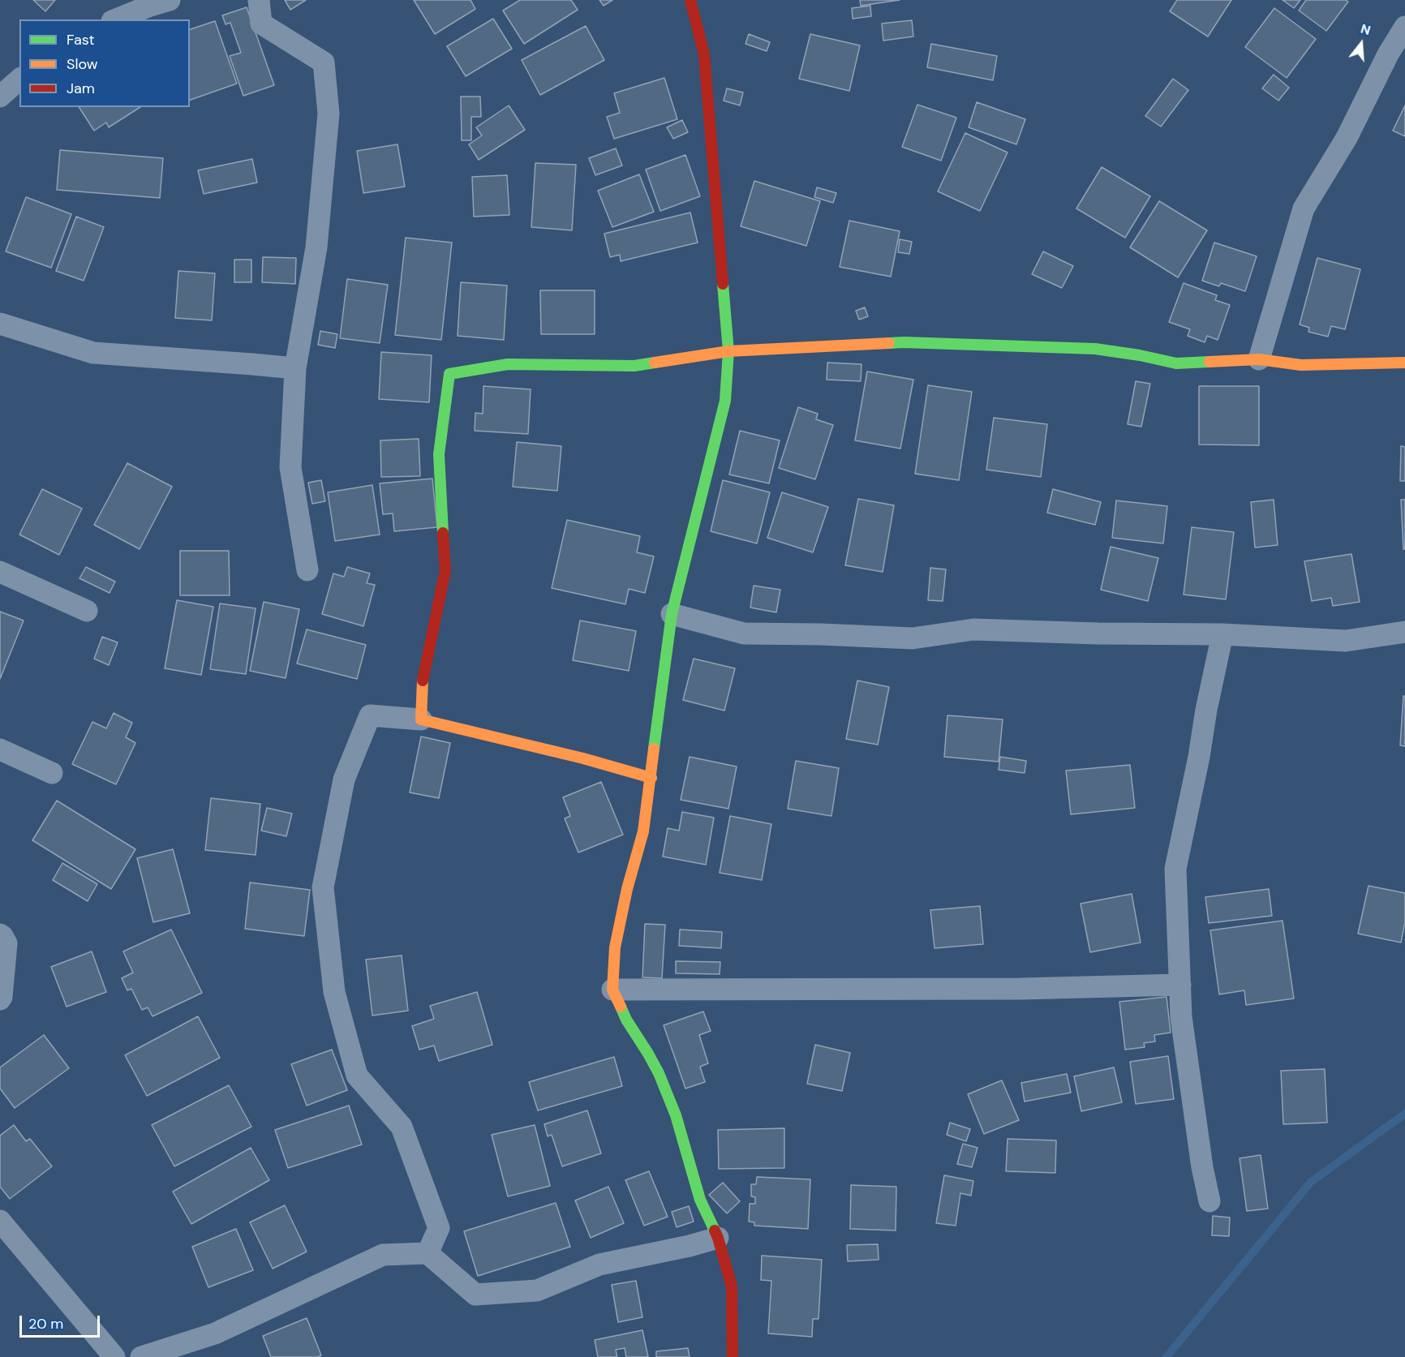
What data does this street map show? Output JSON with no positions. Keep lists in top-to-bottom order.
{
  "legend": ["Fast", "Slow", "Jam"],
  "scale_bar": "20 m",
  "north": "top"
}
